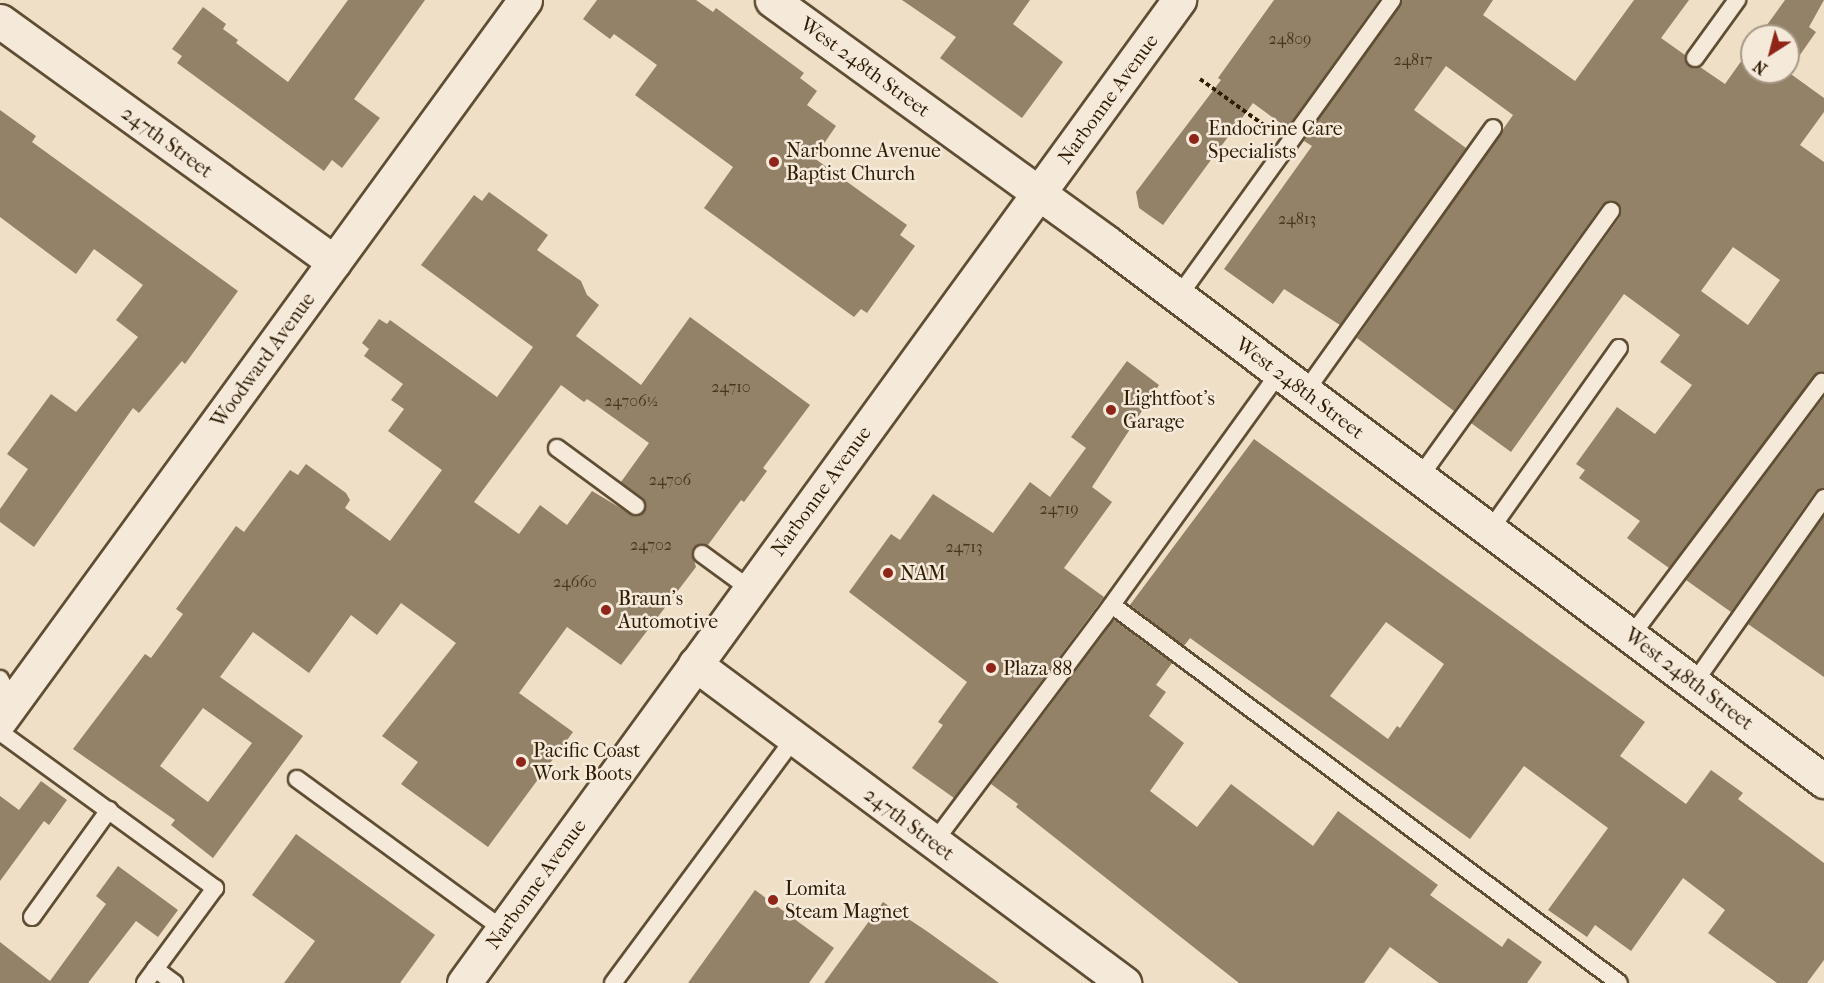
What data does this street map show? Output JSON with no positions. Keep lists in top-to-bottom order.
{
  "streets": {
    "street": [
      "West 248th Street",
      "Narbonne Avenue",
      "247th Street",
      "Woodward Avenue"
    ]
  },
  "crossings": [
    ["West 248th Street", "Narbonne Avenue"],
    ["Narbonne Avenue", "247th Street"],
    ["247th Street", "Woodward Avenue"]
  ],
  "places": [
    "Endocrine Care Specialists",
    "Narbonne Avenue Baptist Church",
    "Lightfoot's Garage",
    "NAM",
    "Braun's Automotive",
    "Plaza 88",
    "Pacific Coast Work Boots",
    "Lomita Steam Magnet"
  ],
  "house_numbers": [
    "24809",
    "24817",
    "24813",
    "24710",
    "24706½",
    "24706",
    "24719",
    "24702",
    "24713",
    "24660"
  ],
  "north": "bottom left"
}
